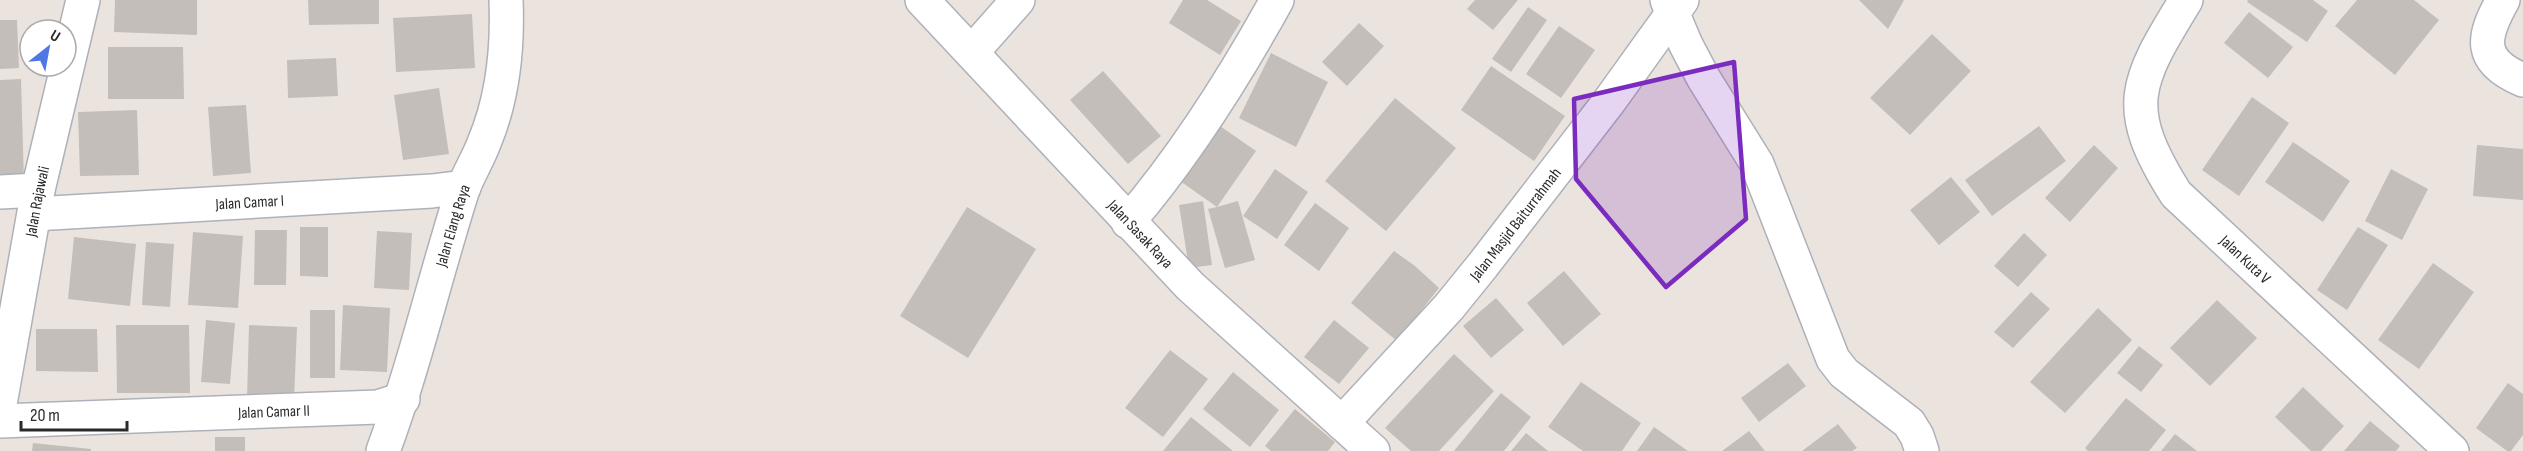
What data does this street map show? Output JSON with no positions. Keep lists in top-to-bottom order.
{
  "streets": {
    "street": [
      "Jalan Rajawali",
      "Jalan Camar I",
      "Jalan Masjid Baiturrahmah",
      "Jalan Elang Raya",
      "Jalan Sasak Raya",
      "Jalan Kuta V",
      "Jalan Camar II"
    ]
  },
  "crossings": [
    ["Jalan Rajawali", "Jalan Camar I"],
    ["Jalan Camar I", "Jalan Elang Raya"],
    ["Jalan Masjid Baiturrahmah", "Jalan Sasak Raya"],
    ["Jalan Elang Raya", "Jalan Camar II"]
  ],
  "scale_bar": "20 m",
  "north": "top right"
}
